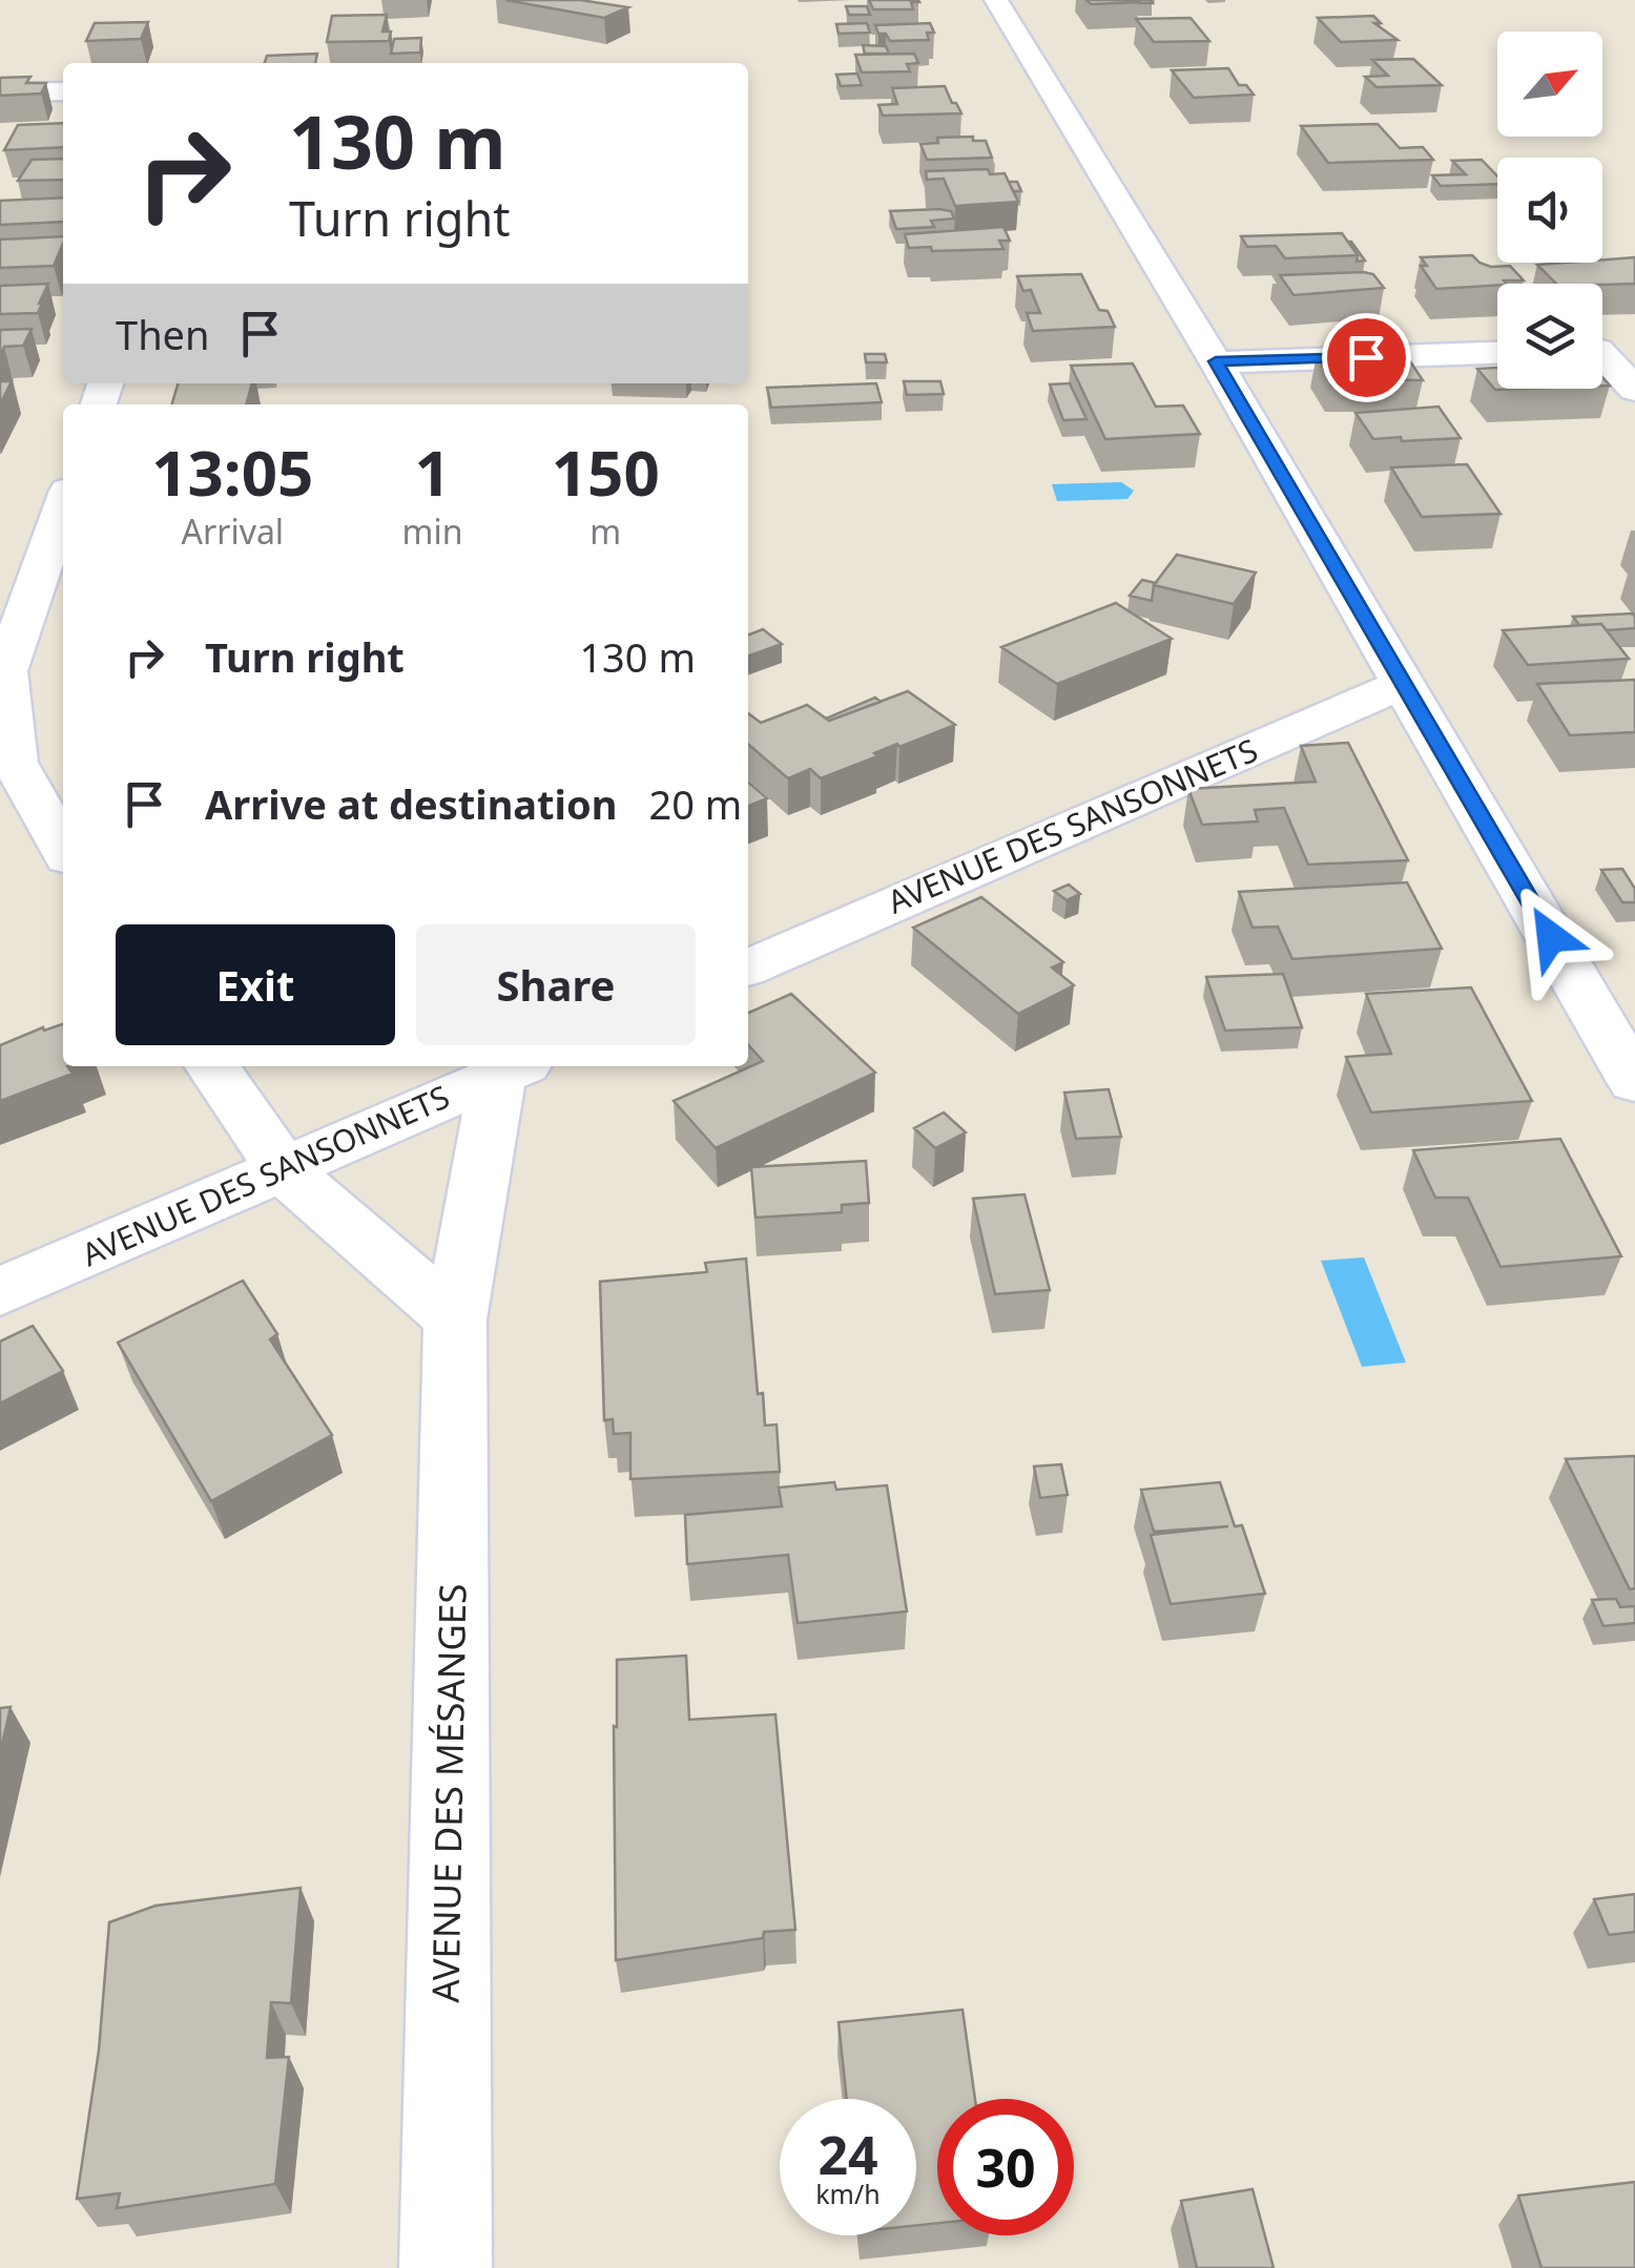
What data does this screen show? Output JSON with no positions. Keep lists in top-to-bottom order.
{
  "streets": {
    "street": ["AVENUE DES SANSONNETS", "AVENUE DES MÉSANGES"]
  },
  "crossings": [
    ["AVENUE DES SANSONNETS", "AVENUE DES MÉSANGES"]
  ],
  "north": "top right",
  "page": {
    "turn": ["130 m", "Turn right"],
    "then": "Then",
    "eta": [
      "13:05",
      "Arrival",
      "1",
      "min",
      "150",
      "m"
    ],
    "list": [
      {
        "name": "Turn right",
        "value": "130 m"
      },
      {
        "name": "Arrive at destination",
        "value": "20 m"
      }
    ],
    "buttons": ["Exit", "Share"],
    "speed": "24 km/h",
    "limit": "30"
  }
}
